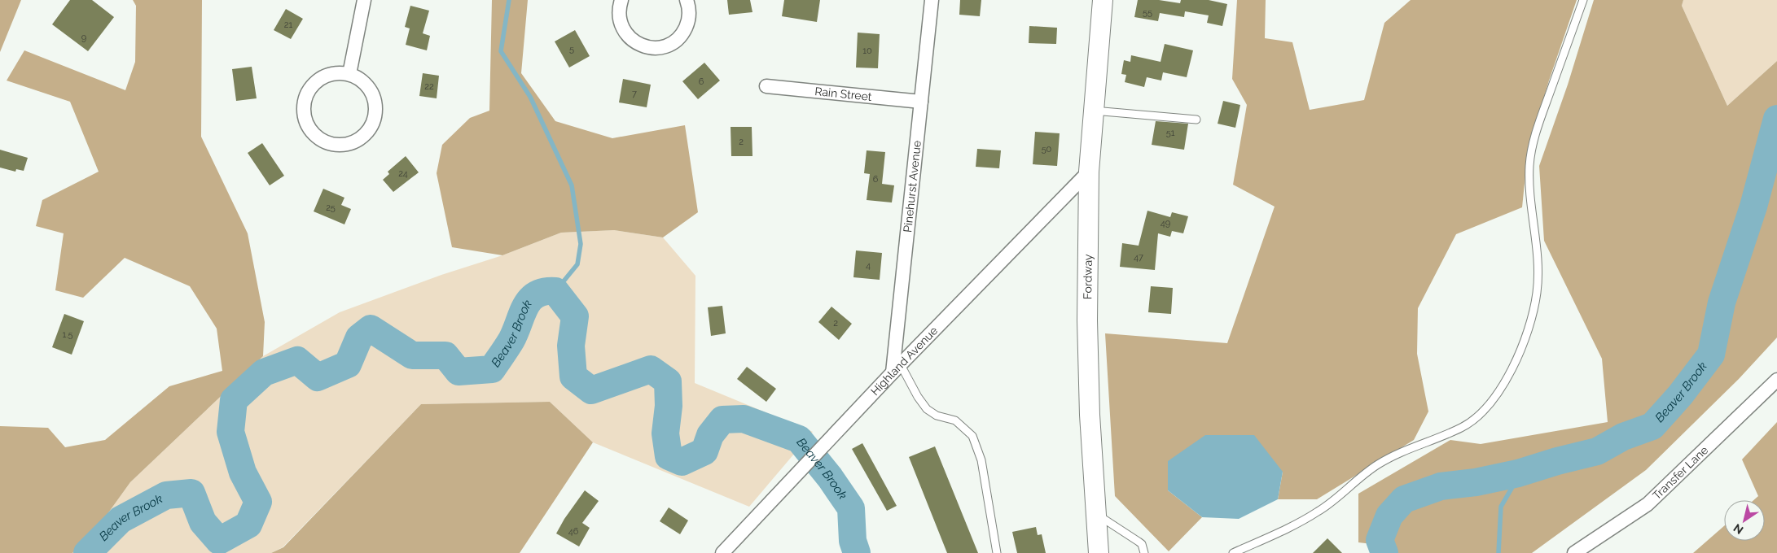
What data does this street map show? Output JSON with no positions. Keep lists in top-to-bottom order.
{
  "streets": {
    "street": [
      "Rain Street",
      "Pinehurst Avenue",
      "Fordway",
      "Highland Avenue",
      "Transfer Lane"
    ]
  },
  "crossings": [
    ["Rain Street", "Pinehurst Avenue"],
    ["Pinehurst Avenue", "Highland Avenue"],
    ["Fordway", "Highland Avenue"]
  ],
  "water": ["Beaver Brook"],
  "house_numbers": [
    "55",
    "21",
    "9",
    "5",
    "10",
    "6",
    "22",
    "7",
    "51",
    "2",
    "50",
    "24",
    "6",
    "25",
    "49",
    "47",
    "4",
    "2",
    "1.5",
    "46"
  ],
  "north": "bottom left"
}
